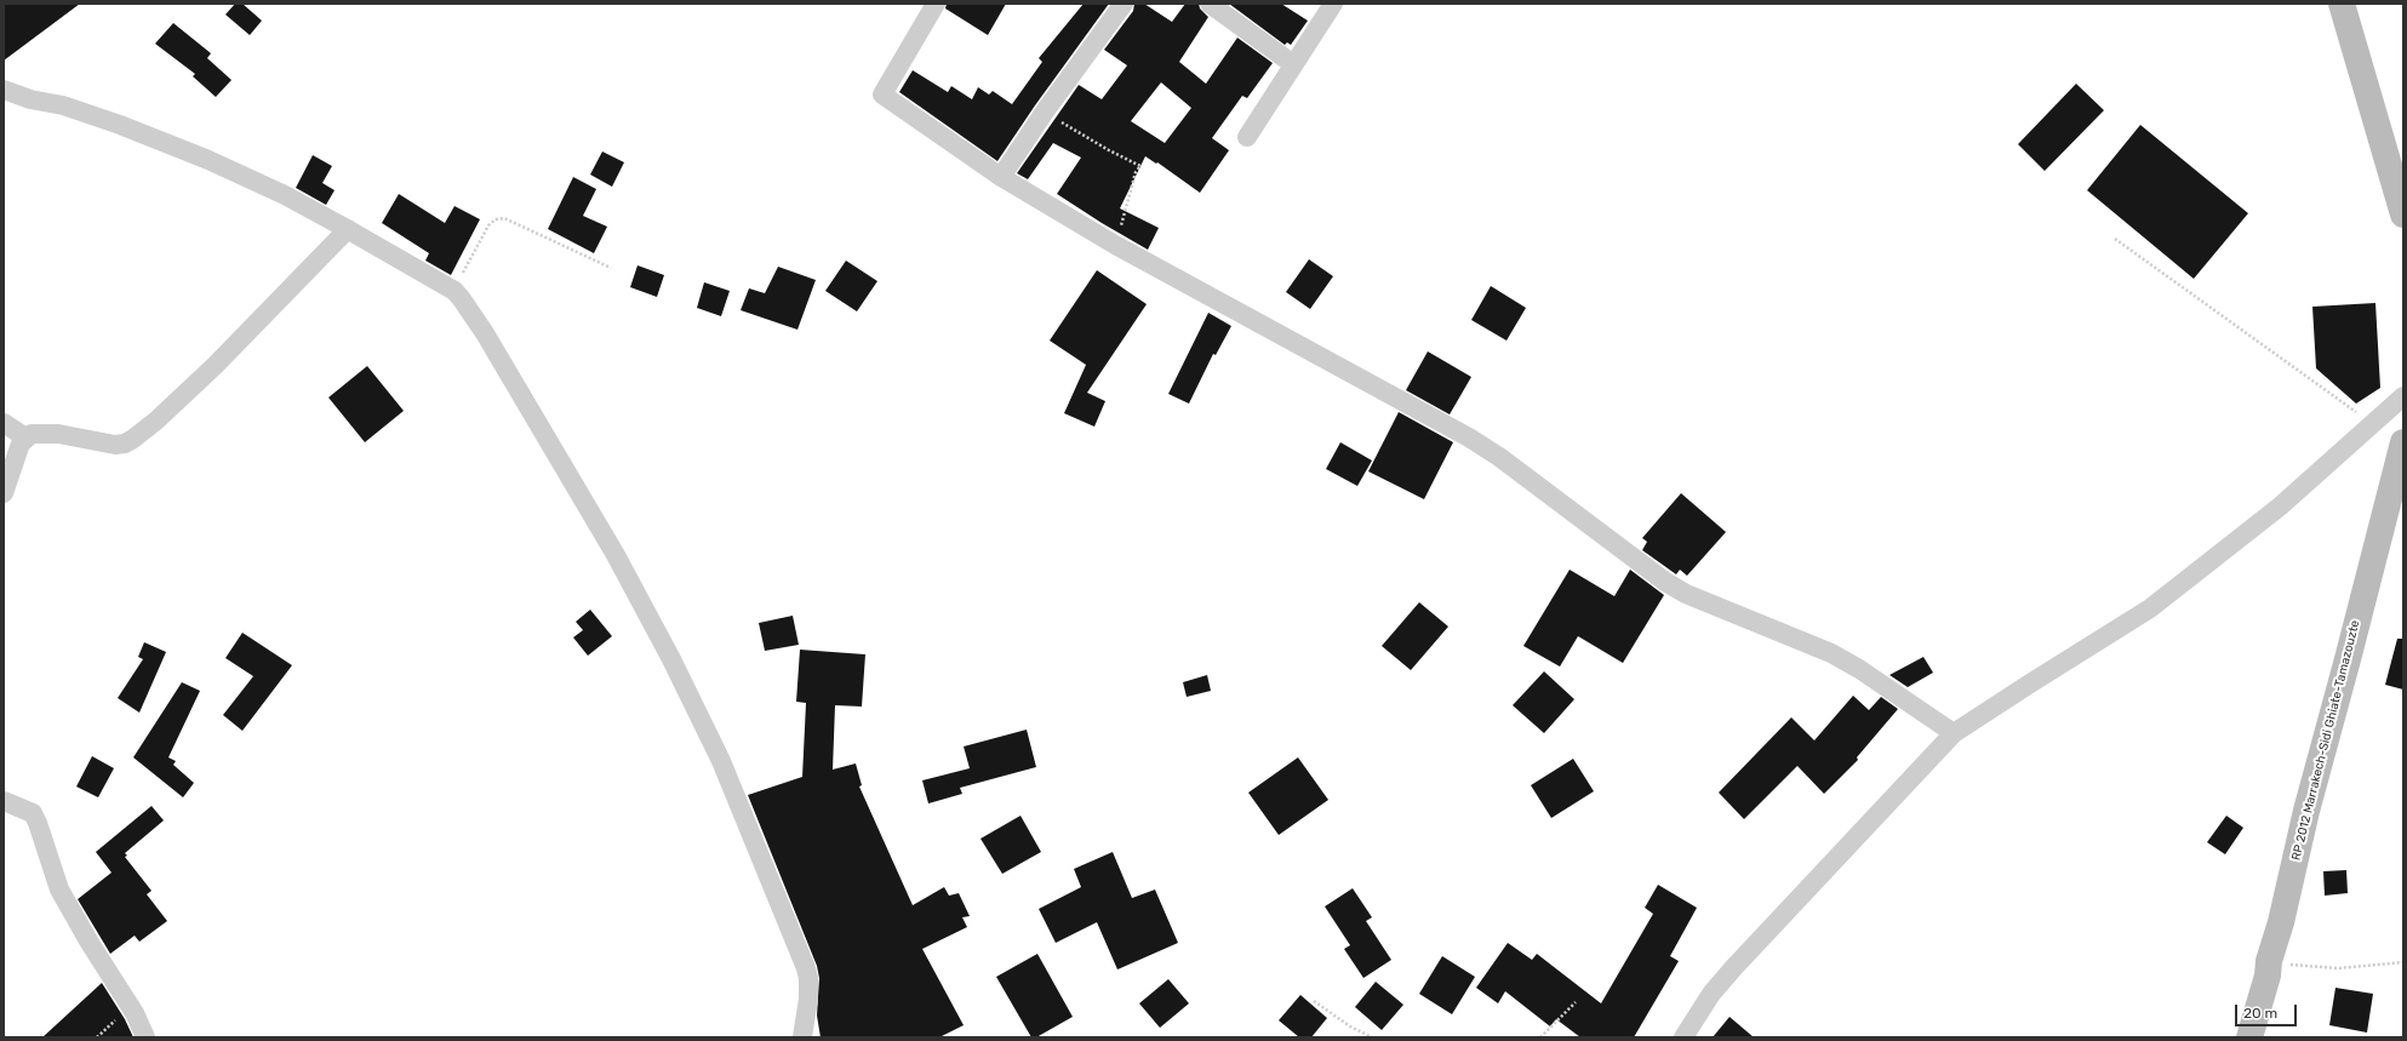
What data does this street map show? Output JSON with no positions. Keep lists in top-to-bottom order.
{
  "streets": {
    "street": ["RP 2012 Marrakech-Sidi Ghiate-Tamazouzte"]
  },
  "scale_bar": "20 m"
}
